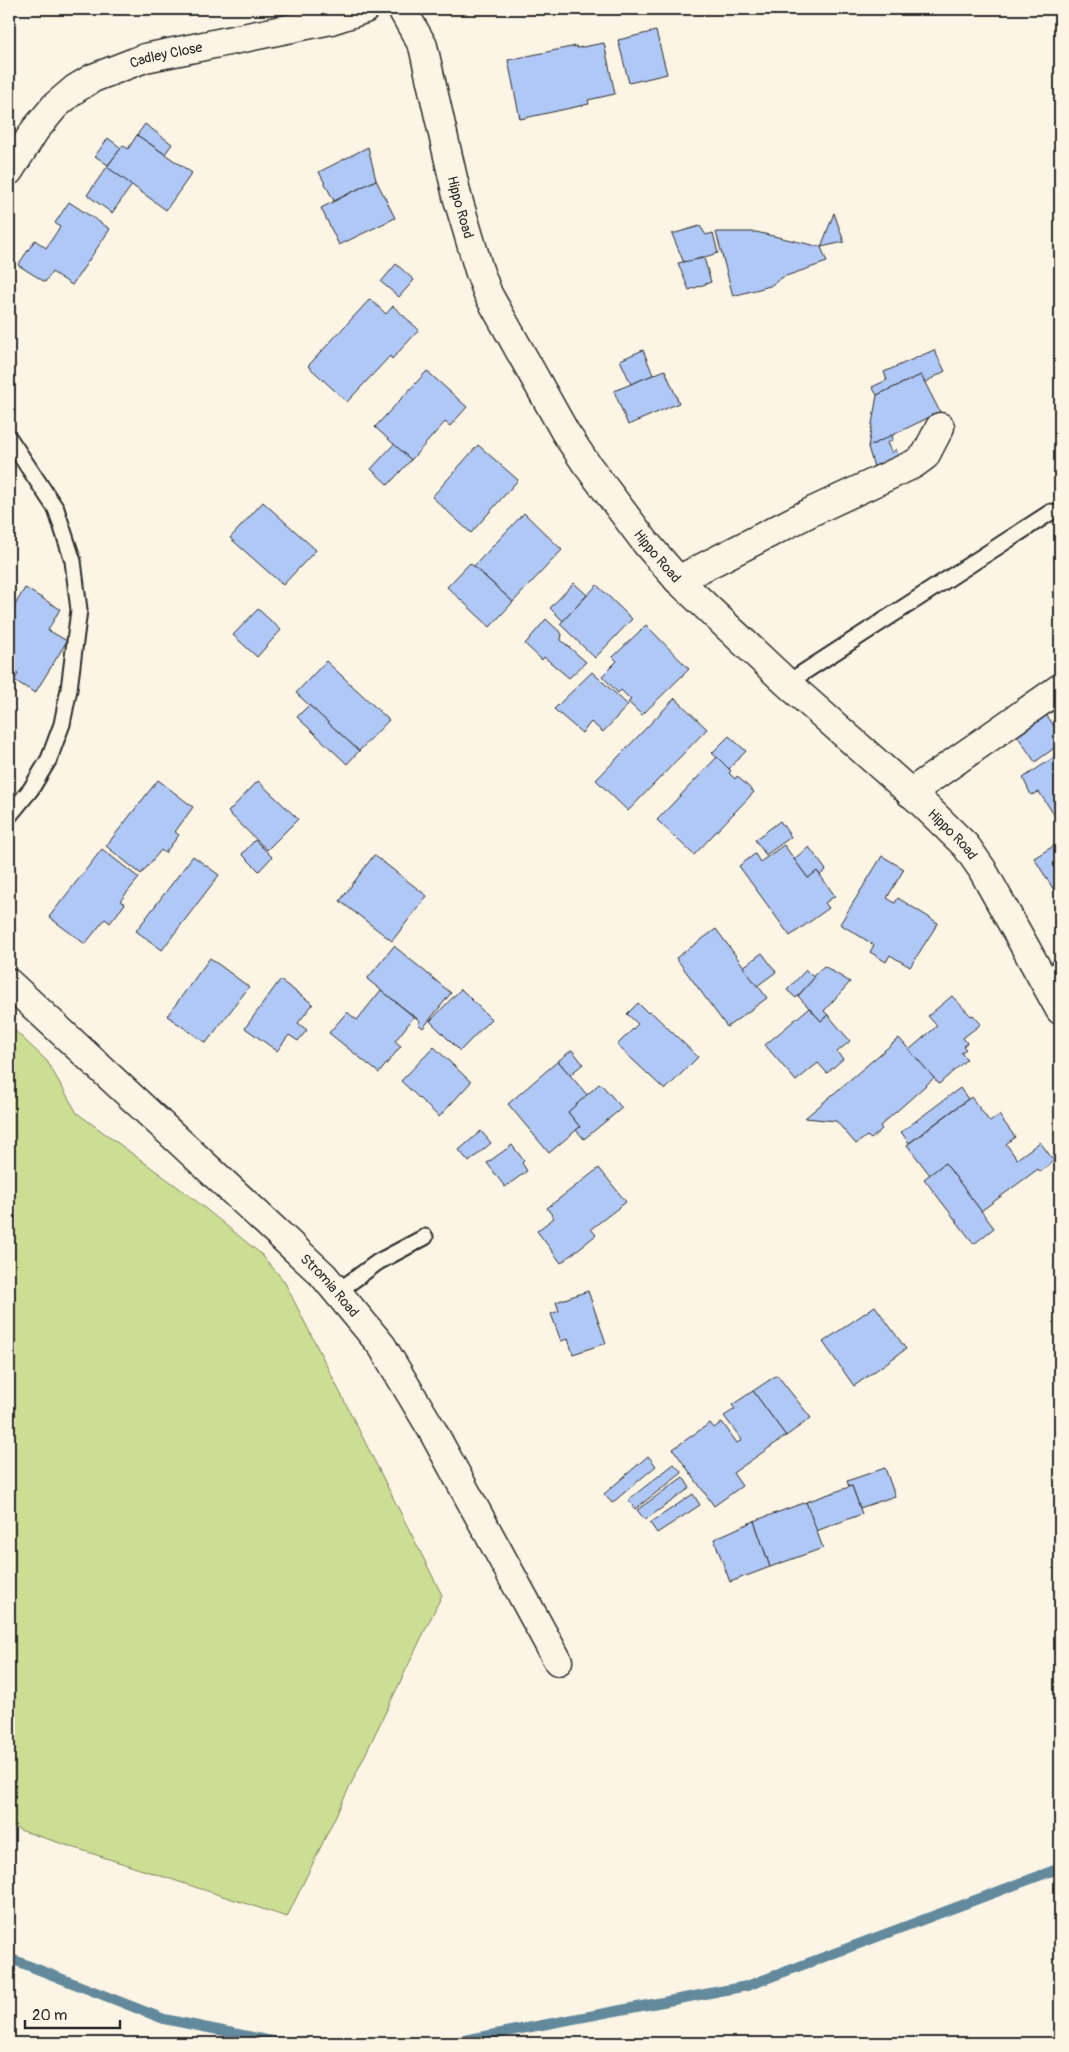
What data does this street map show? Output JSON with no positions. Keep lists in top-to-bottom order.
{
  "streets": {
    "street": ["Cadley Close", "Hippo Road", "Stromia Road"]
  },
  "scale_bar": "20 m"
}
